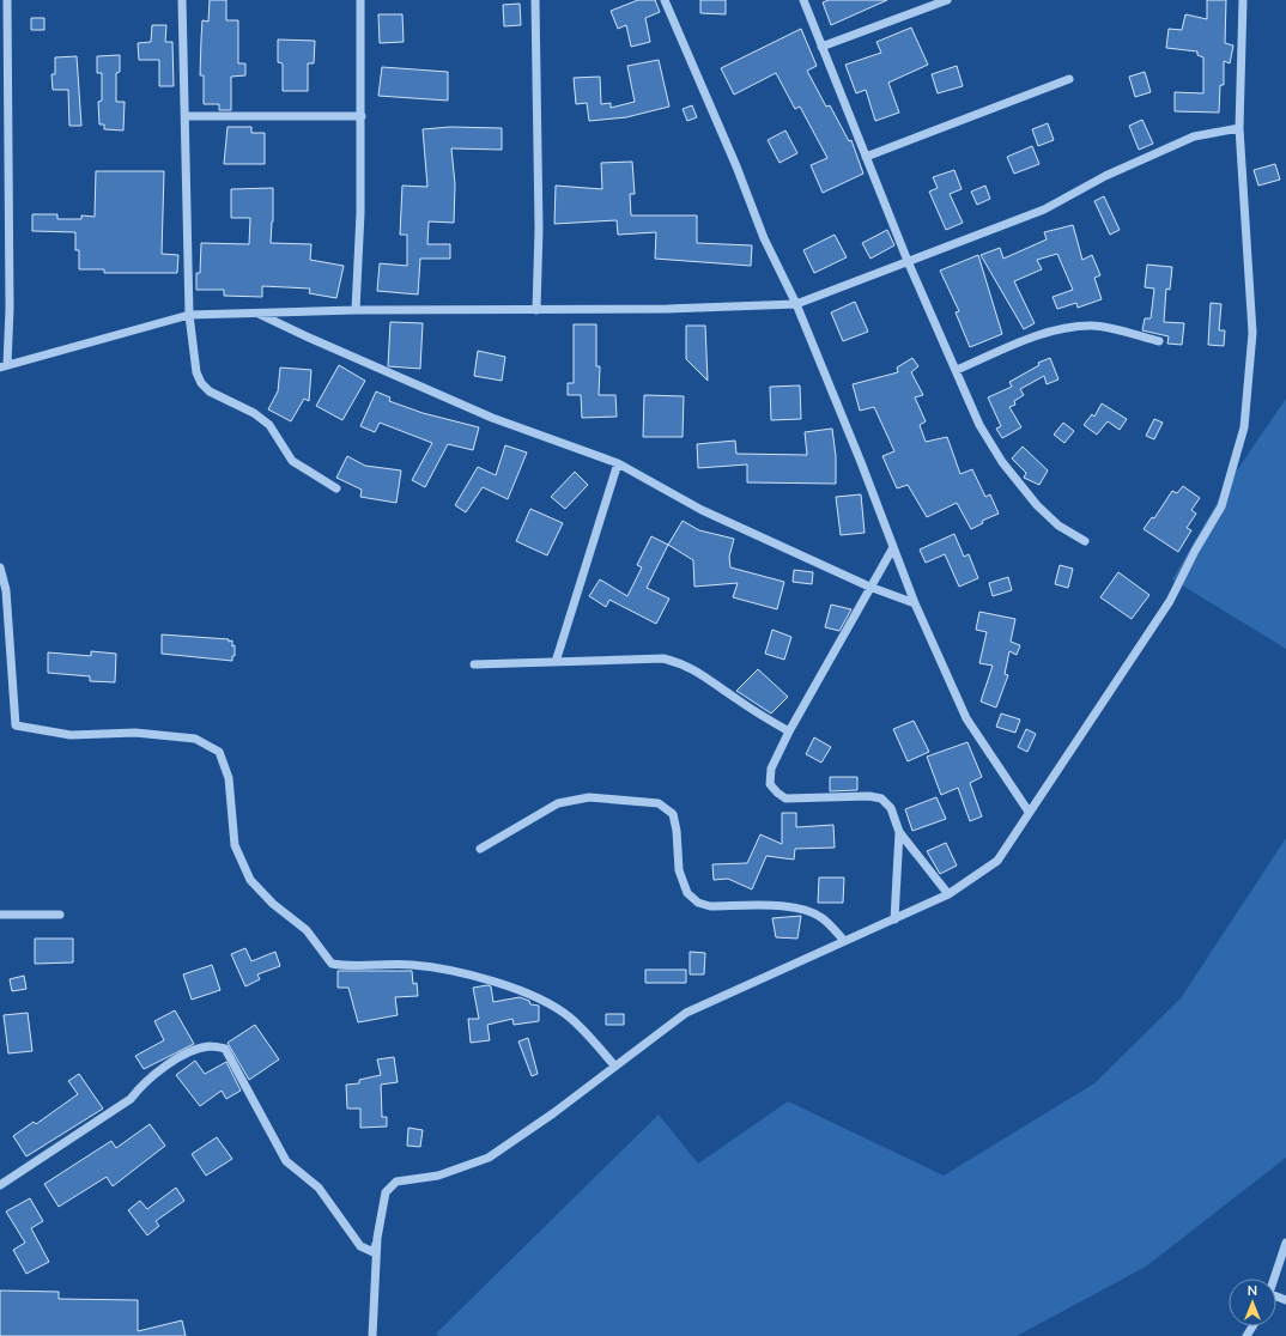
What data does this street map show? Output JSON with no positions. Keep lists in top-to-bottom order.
{
  "north": "top"
}
